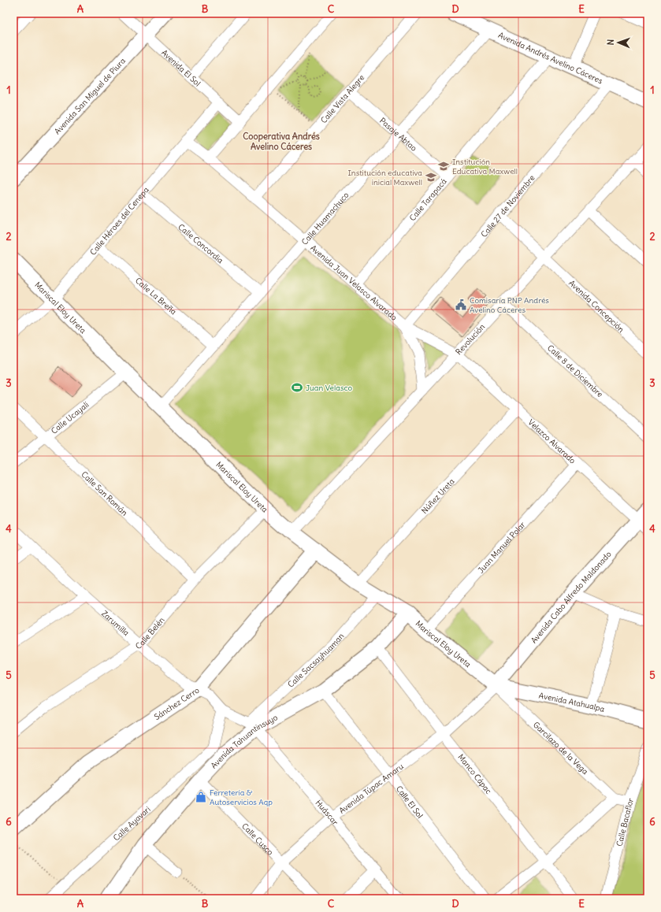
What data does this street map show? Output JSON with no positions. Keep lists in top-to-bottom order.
{
  "streets": {
    "street": [
      "Avenida Andrés Avelino Cáceres",
      "Avenida El Sol",
      "Avenida San Miguel de Piura",
      "Calle Vista Alegre",
      "Pasaje Abtao",
      "Calle Tarapacá",
      "Calle 27 de Noviembre",
      "Calle Huamachuco",
      "Calle Héroes del Cenepa",
      "Calle Concordia",
      "Avenida Juan Velasco Alvarado",
      "Calle La Breña",
      "Avenida Concepción",
      "Mariscal Eloy Ureta",
      "Revolución",
      "Calle 8 de Diciembre",
      "Calle Ucayali",
      "Velazco Alvarado",
      "Calle San Román",
      "Núñez Ureta",
      "Juan Manuel Polar",
      "Avenida Cabo Alfredo Maldonado",
      "Zarumilla",
      "Calle Belén",
      "Calle Sacsayhuaman",
      "Avenida Atahualpa",
      "Sánchez Cerro",
      "Avenida Tahuantinsuyo",
      "Garcilazo de la Vega",
      "Manco Cápac",
      "Avenida Túpac Amaru",
      "Calle El Sol",
      "Huáscar",
      "Calle Bacaflor",
      "Calle Ayavari",
      "Calle Cusco"
    ]
  },
  "crossings": [
    ["Avenida Andrés Avelino Cáceres", "Calle Tarapacá"],
    ["Avenida Andrés Avelino Cáceres", "Calle 27 de Noviembre"],
    ["Avenida Andrés Avelino Cáceres", "Calle Huamachuco"],
    ["Avenida El Sol", "Avenida San Miguel de Piura"],
    ["Avenida El Sol", "Calle Héroes del Cenepa"],
    ["Calle Vista Alegre", "Pasaje Abtao"],
    ["Calle Vista Alegre", "Avenida Juan Velasco Alvarado"],
    ["Pasaje Abtao", "Calle Tarapacá"],
    ["Pasaje Abtao", "Calle Huamachuco"],
    ["Calle Tarapacá", "Avenida Juan Velasco Alvarado"],
    ["Calle 27 de Noviembre", "Avenida Juan Velasco Alvarado"],
    ["Calle 27 de Noviembre", "Avenida Concepción"],
    ["Calle Huamachuco", "Calle Concordia"],
    ["Calle Huamachuco", "Avenida Juan Velasco Alvarado"],
    ["Calle Huamachuco", "Calle La Breña"],
    ["Calle Huamachuco", "Mariscal Eloy Ureta"],
    ["Calle Héroes del Cenepa", "Calle Concordia"],
    ["Calle Héroes del Cenepa", "Avenida Juan Velasco Alvarado"],
    ["Calle Héroes del Cenepa", "Calle La Breña"],
    ["Calle Héroes del Cenepa", "Mariscal Eloy Ureta"],
    ["Avenida Juan Velasco Alvarado", "Revolución"],
    ["Avenida Juan Velasco Alvarado", "Velazco Alvarado"],
    ["Avenida Concepción", "Revolución"],
    ["Mariscal Eloy Ureta", "Revolución"],
    ["Mariscal Eloy Ureta", "Calle Ucayali"],
    ["Mariscal Eloy Ureta", "Núñez Ureta"],
    ["Mariscal Eloy Ureta", "Juan Manuel Polar"],
    ["Mariscal Eloy Ureta", "Avenida Cabo Alfredo Maldonado"],
    ["Mariscal Eloy Ureta", "Calle Belén"],
    ["Mariscal Eloy Ureta", "Calle Sacsayhuaman"],
    ["Mariscal Eloy Ureta", "Avenida Atahualpa"],
    ["Mariscal Eloy Ureta", "Sánchez Cerro"],
    ["Mariscal Eloy Ureta", "Avenida Tahuantinsuyo"],
    ["Mariscal Eloy Ureta", "Garcilazo de la Vega"],
    ["Mariscal Eloy Ureta", "Avenida Túpac Amaru"],
    ["Revolución", "Calle 8 de Diciembre"],
    ["Revolución", "Velazco Alvarado"],
    ["Calle Ucayali", "Calle San Román"],
    ["Velazco Alvarado", "Núñez Ureta"],
    ["Velazco Alvarado", "Juan Manuel Polar"],
    ["Velazco Alvarado", "Avenida Cabo Alfredo Maldonado"],
    ["Calle San Román", "Calle Belén"],
    ["Avenida Cabo Alfredo Maldonado", "Avenida Atahualpa"],
    ["Avenida Cabo Alfredo Maldonado", "Garcilazo de la Vega"],
    ["Avenida Cabo Alfredo Maldonado", "Avenida Túpac Amaru"],
    ["Zarumilla", "Calle Belén"],
    ["Zarumilla", "Calle Sacsayhuaman"],
    ["Zarumilla", "Sánchez Cerro"],
    ["Zarumilla", "Avenida Tahuantinsuyo"],
    ["Zarumilla", "Huáscar"],
    ["Calle Sacsayhuaman", "Avenida Tahuantinsuyo"],
    ["Calle Sacsayhuaman", "Huáscar"],
    ["Avenida Atahualpa", "Garcilazo de la Vega"],
    ["Avenida Atahualpa", "Avenida Túpac Amaru"],
    ["Avenida Tahuantinsuyo", "Manco Cápac"],
    ["Avenida Tahuantinsuyo", "Calle El Sol"],
    ["Avenida Tahuantinsuyo", "Huáscar"],
    ["Avenida Tahuantinsuyo", "Calle Ayavari"],
    ["Avenida Tahuantinsuyo", "Calle Cusco"],
    ["Garcilazo de la Vega", "Avenida Túpac Amaru"],
    ["Manco Cápac", "Avenida Túpac Amaru"],
    ["Avenida Túpac Amaru", "Calle El Sol"],
    ["Avenida Túpac Amaru", "Huáscar"],
    ["Avenida Túpac Amaru", "Calle Cusco"]
  ],
  "districts": ["Cooperativa Andrés Avelino Cáceres"],
  "places": {
    "school or university": ["Institución Educativa Maxwell", "Institución educativa inicial Maxwell"],
    "public building": ["Comisaría PNP Andrés Avelino Cáceres"],
    "sports": ["Juan Velasco"],
    "shop": ["Ferretería & Autoservicios Aqp"]
  },
  "north": "left",
  "grid": {
    "columns": [
      "A",
      "B",
      "C",
      "D",
      "E"
    ],
    "rows": [
      "1",
      "2",
      "3",
      "4",
      "5",
      "6"
    ]
  }
}
